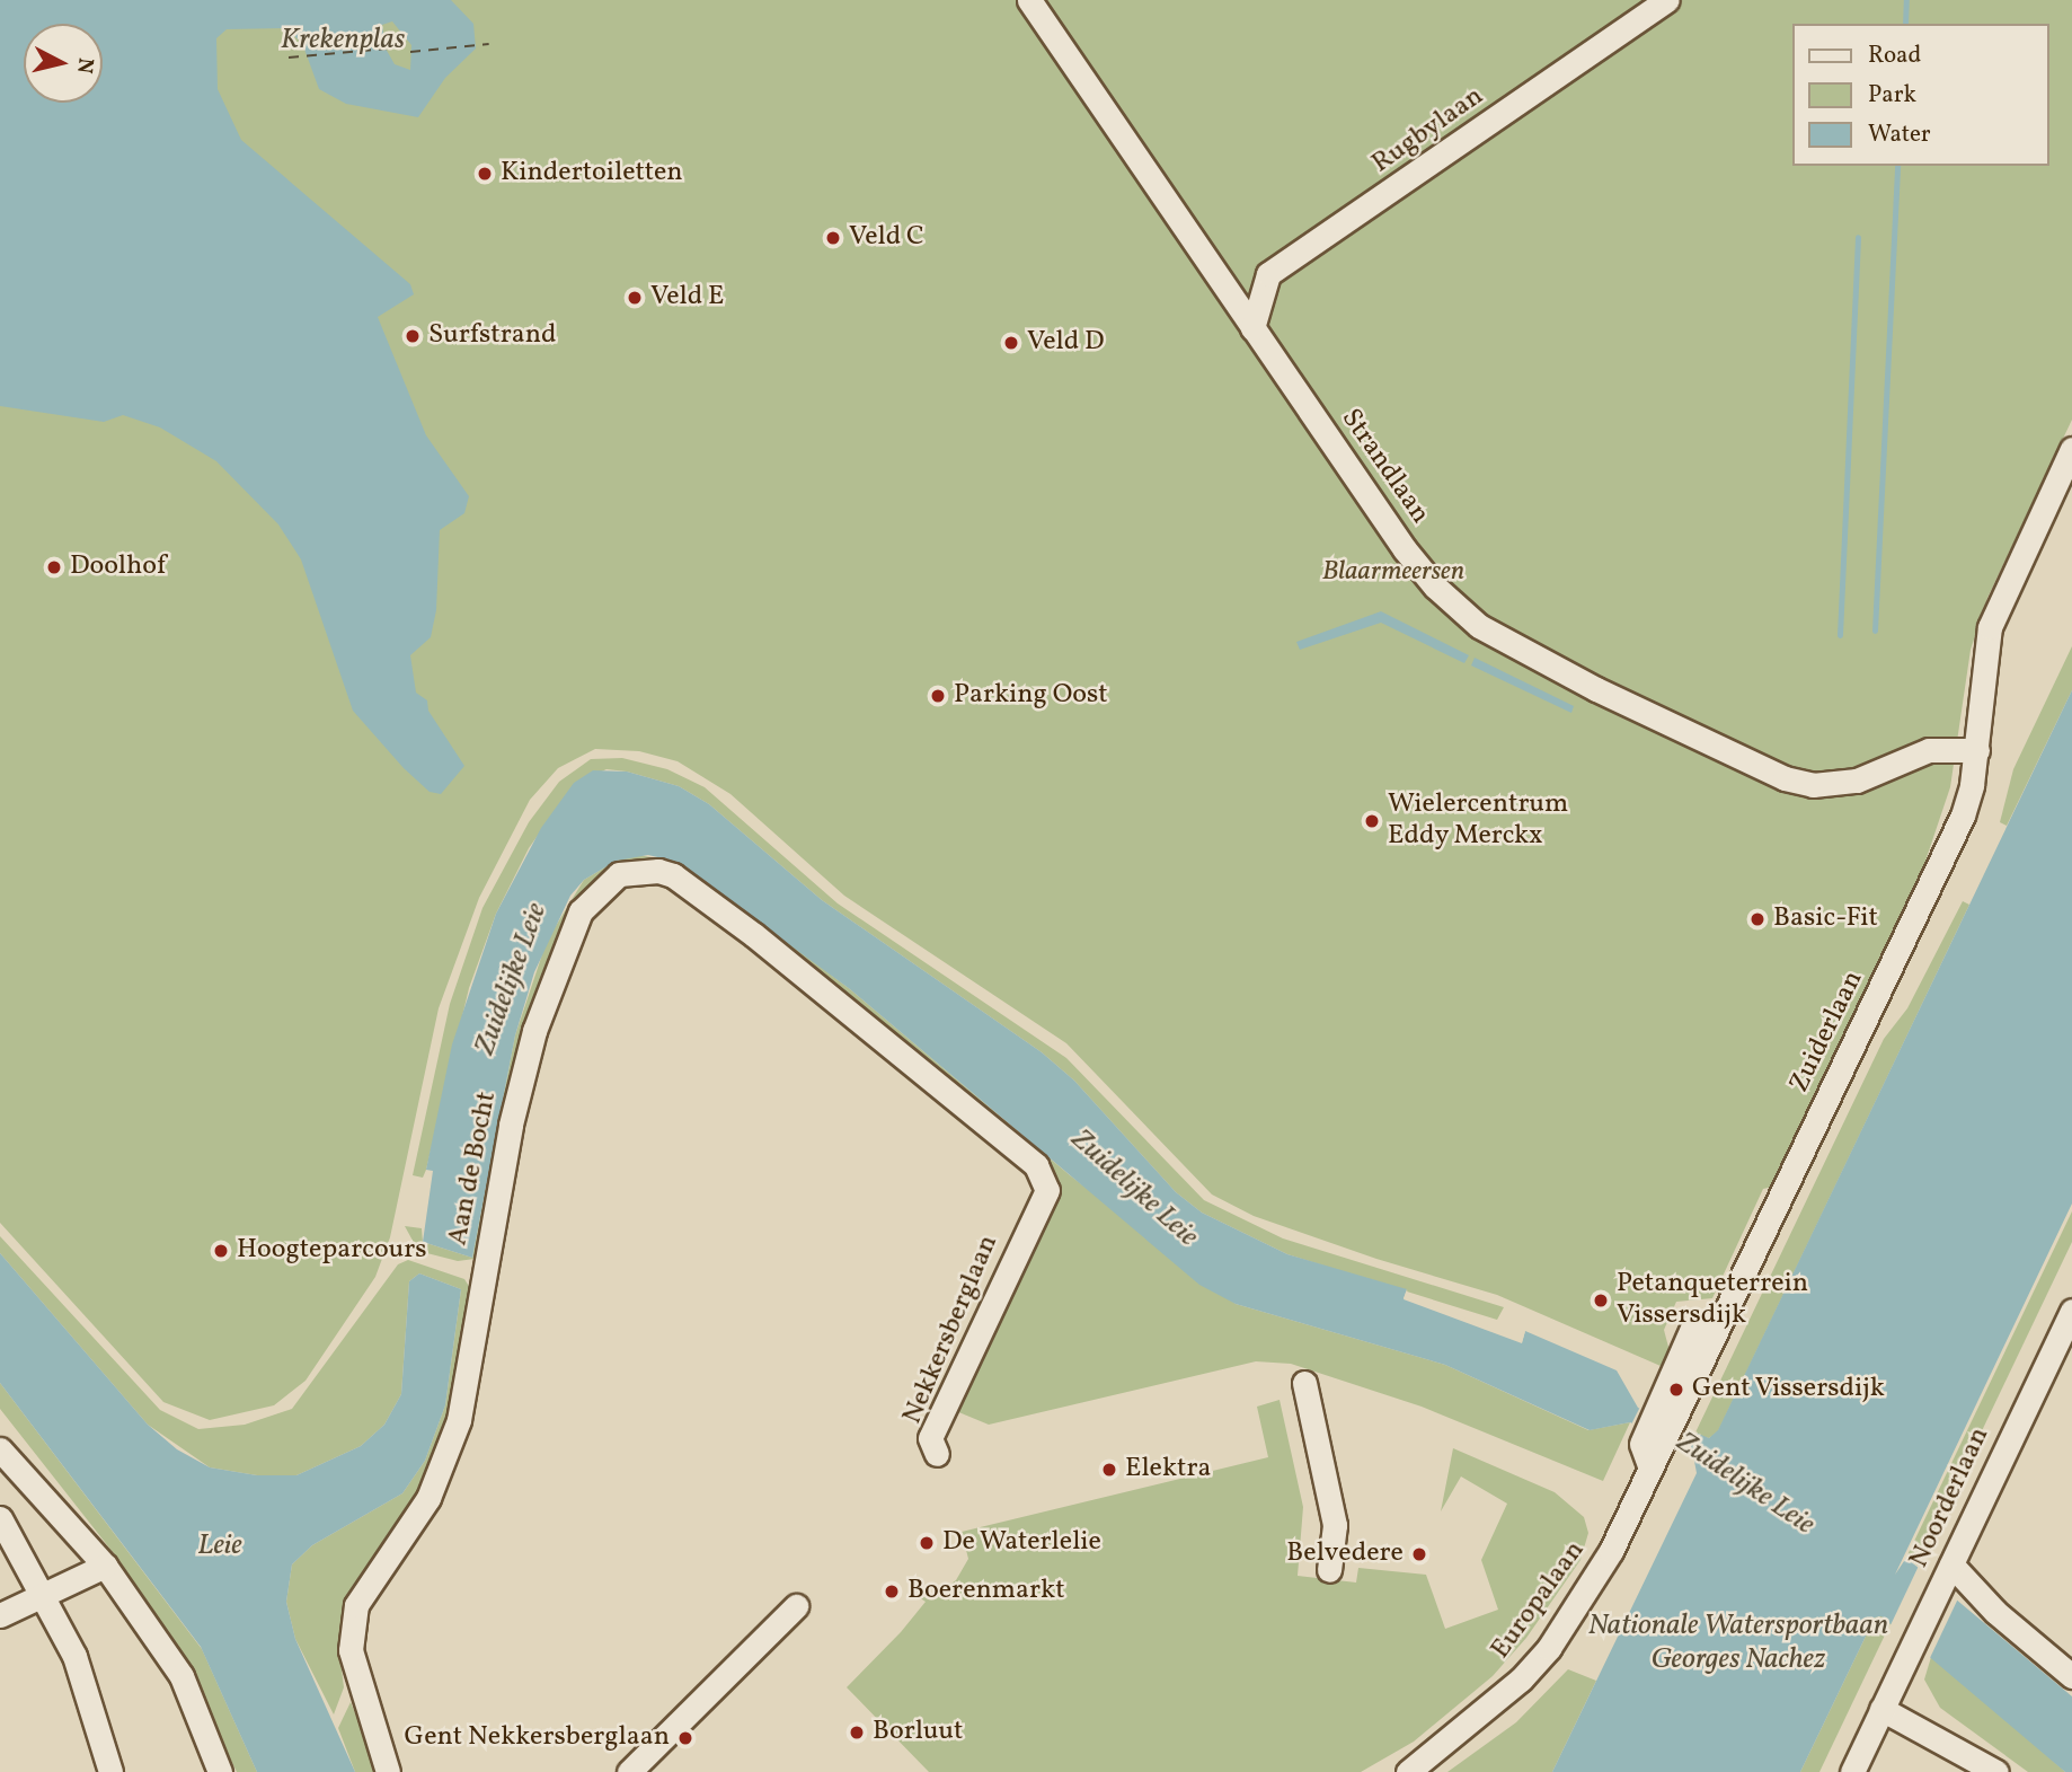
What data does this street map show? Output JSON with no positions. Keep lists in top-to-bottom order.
{
  "streets": {
    "street": [
      "Rugbylaan",
      "Strandlaan",
      "Zuiderlaan",
      "Aan de Bocht",
      "Nekkersberglaan",
      "Noorderlaan",
      "Europalaan"
    ]
  },
  "crossings": [
    ["Rugbylaan", "Strandlaan"],
    ["Strandlaan", "Zuiderlaan"],
    ["Zuiderlaan", "Europalaan"],
    ["Aan de Bocht", "Nekkersberglaan"]
  ],
  "water": [
    "Krekenplas",
    "Zuidelijke Leie",
    "Leie",
    "Nationale Watersportbaan Georges Nachez"
  ],
  "parks": ["Blaarmeersen"],
  "places": [
    "Kindertoiletten",
    "Veld C",
    "Veld E",
    "Surfstrand",
    "Veld D",
    "Doolhof",
    "Parking Oost",
    "Wielercentrum Eddy Merckx",
    "Basic-Fit",
    "Hoogteparcours",
    "Petanqueterrein Vissersdijk",
    "Gent Vissersdijk",
    "Elektra",
    "De Waterlelie",
    "Belvedere",
    "Boerenmarkt",
    "Borluut",
    "Gent Nekkersberglaan"
  ],
  "legend": ["Road", "Park", "Water"],
  "north": "right"
}
